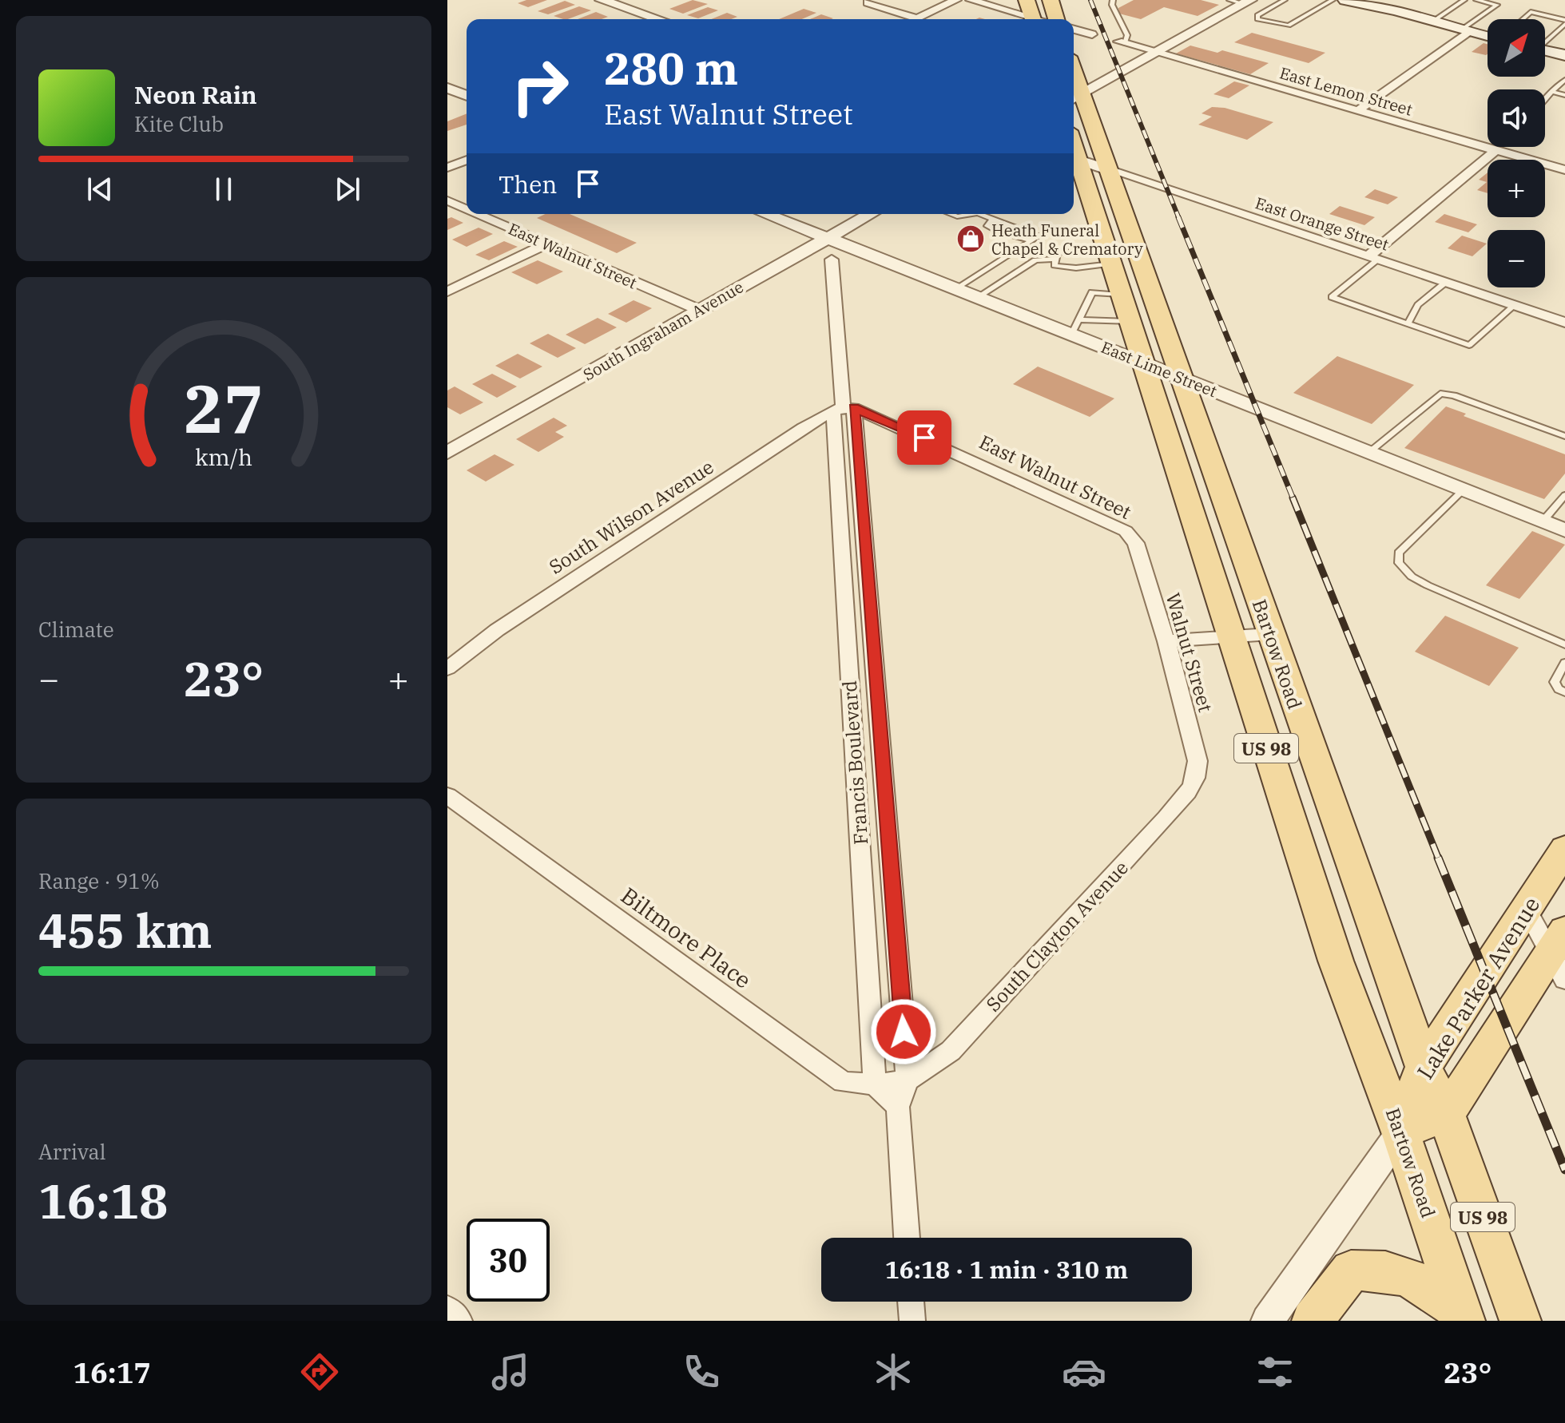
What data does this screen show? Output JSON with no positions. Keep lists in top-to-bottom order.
{
  "streets": {
    "main road": ["Bartow Road", "US 98", "Lake Parker Avenue"],
    "street": [
      "East Lemon Street",
      "East Orange Street",
      "East Walnut Street",
      "South Ingraham Avenue",
      "East Lime Street",
      "South Wilson Avenue",
      "Walnut Street",
      "Francis Boulevard",
      "South Clayton Avenue",
      "Biltmore Place"
    ]
  },
  "crossings": [
    ["East Orange Street", "Bartow Road"],
    ["East Walnut Street", "South Ingraham Avenue"],
    ["East Walnut Street", "South Wilson Avenue"],
    ["East Walnut Street", "Walnut Street"],
    ["East Walnut Street", "Francis Boulevard"],
    ["South Ingraham Avenue", "East Lime Street"],
    ["East Lime Street", "Bartow Road"],
    ["South Wilson Avenue", "Francis Boulevard"],
    ["Walnut Street", "South Clayton Avenue"],
    ["Bartow Road", "Lake Parker Avenue"],
    ["Francis Boulevard", "South Clayton Avenue"],
    ["Francis Boulevard", "Biltmore Place"],
    ["South Clayton Avenue", "Biltmore Place"]
  ],
  "places": {
    "shop": ["Heath Funeral Chapel & Crematory"]
  },
  "north": "top right",
  "page": {
    "map_buttons": ["+", "−"],
    "turn": ["280 m", "East Walnut Street"],
    "song": ["Neon Rain", "Kite Club"],
    "then": "Then",
    "tile": [
      "Climate",
      ["Range · 91%", "455 km"],
      ["Arrival", "16:18"]
    ],
    "heat": ["−", "23°", "+"],
    "limit": "30",
    "trip": "16:18 · 1 min · 310 m",
    "tabs": ["16:17", "23°"],
    "gauge": ["27", "km/h"]
  }
}
